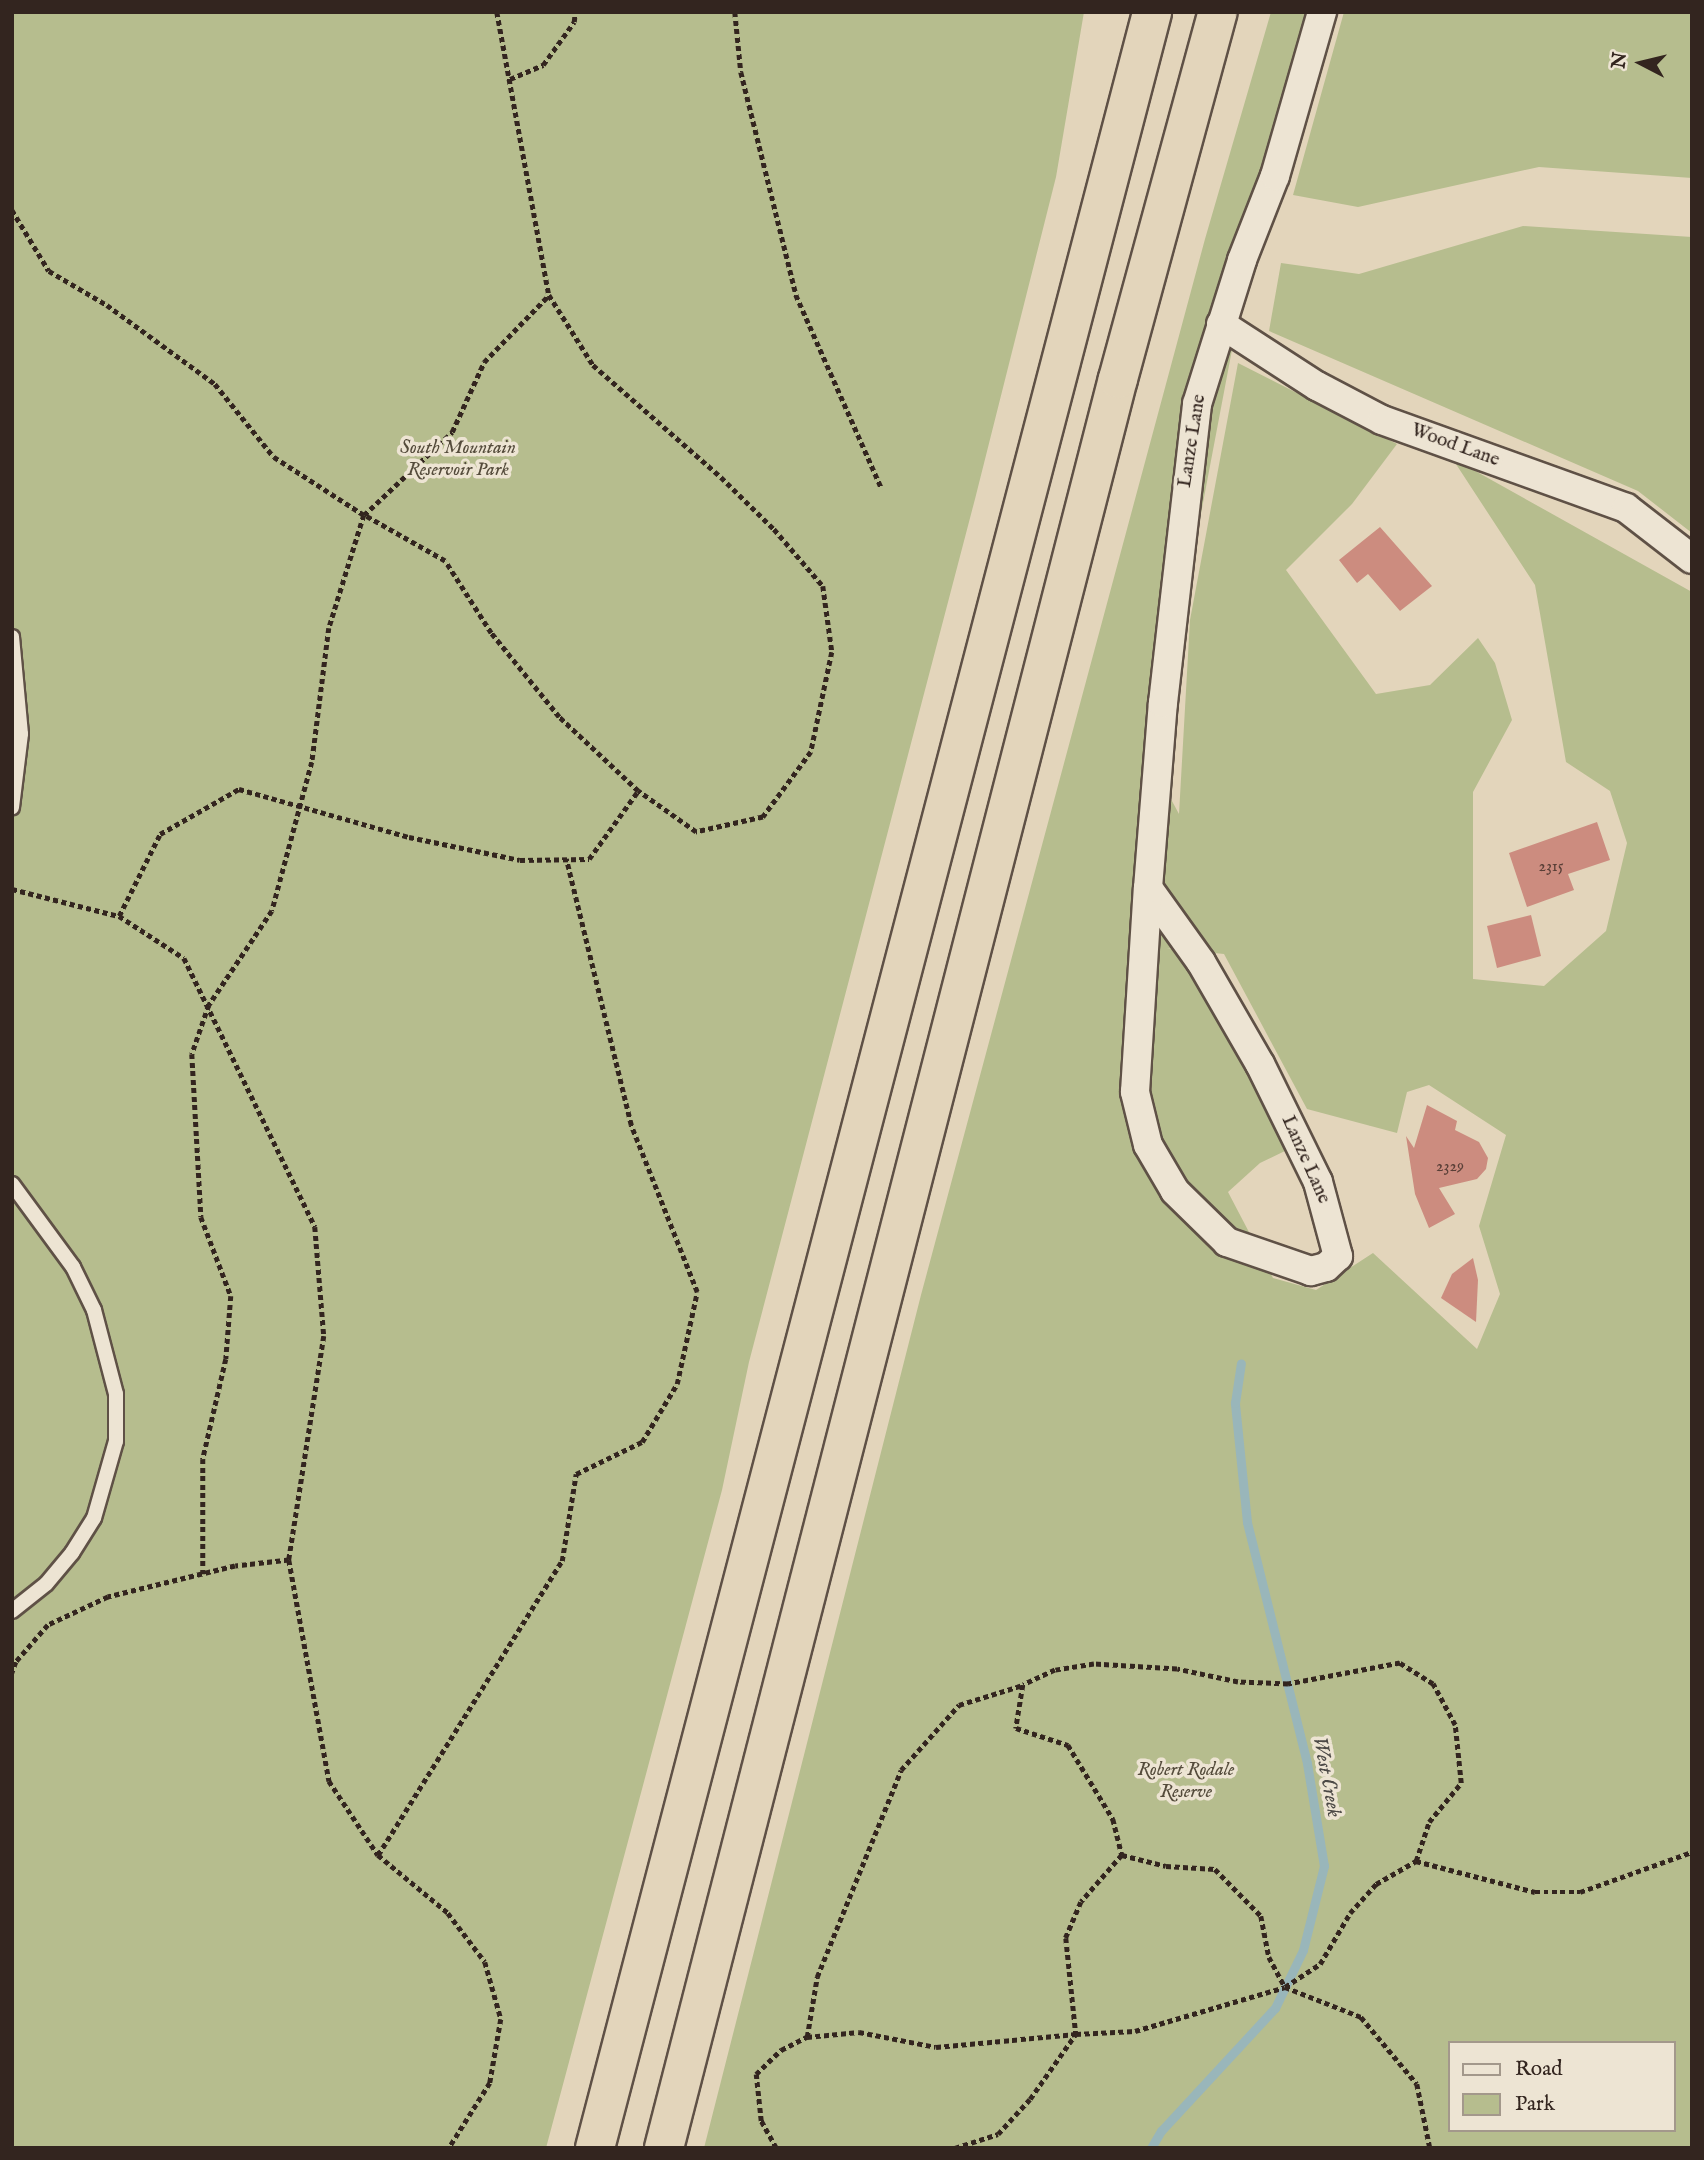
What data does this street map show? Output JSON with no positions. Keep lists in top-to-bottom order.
{
  "streets": {
    "street": ["Lanze Lane", "Wood Lane"]
  },
  "crossings": [
    ["Lanze Lane", "Wood Lane"]
  ],
  "water": ["West Creek"],
  "parks": ["South Mountain Reservoir Park", "Robert Rodale Reserve"],
  "house_numbers": ["2315", "2329"],
  "legend": ["Road", "Park"],
  "north": "left"
}
